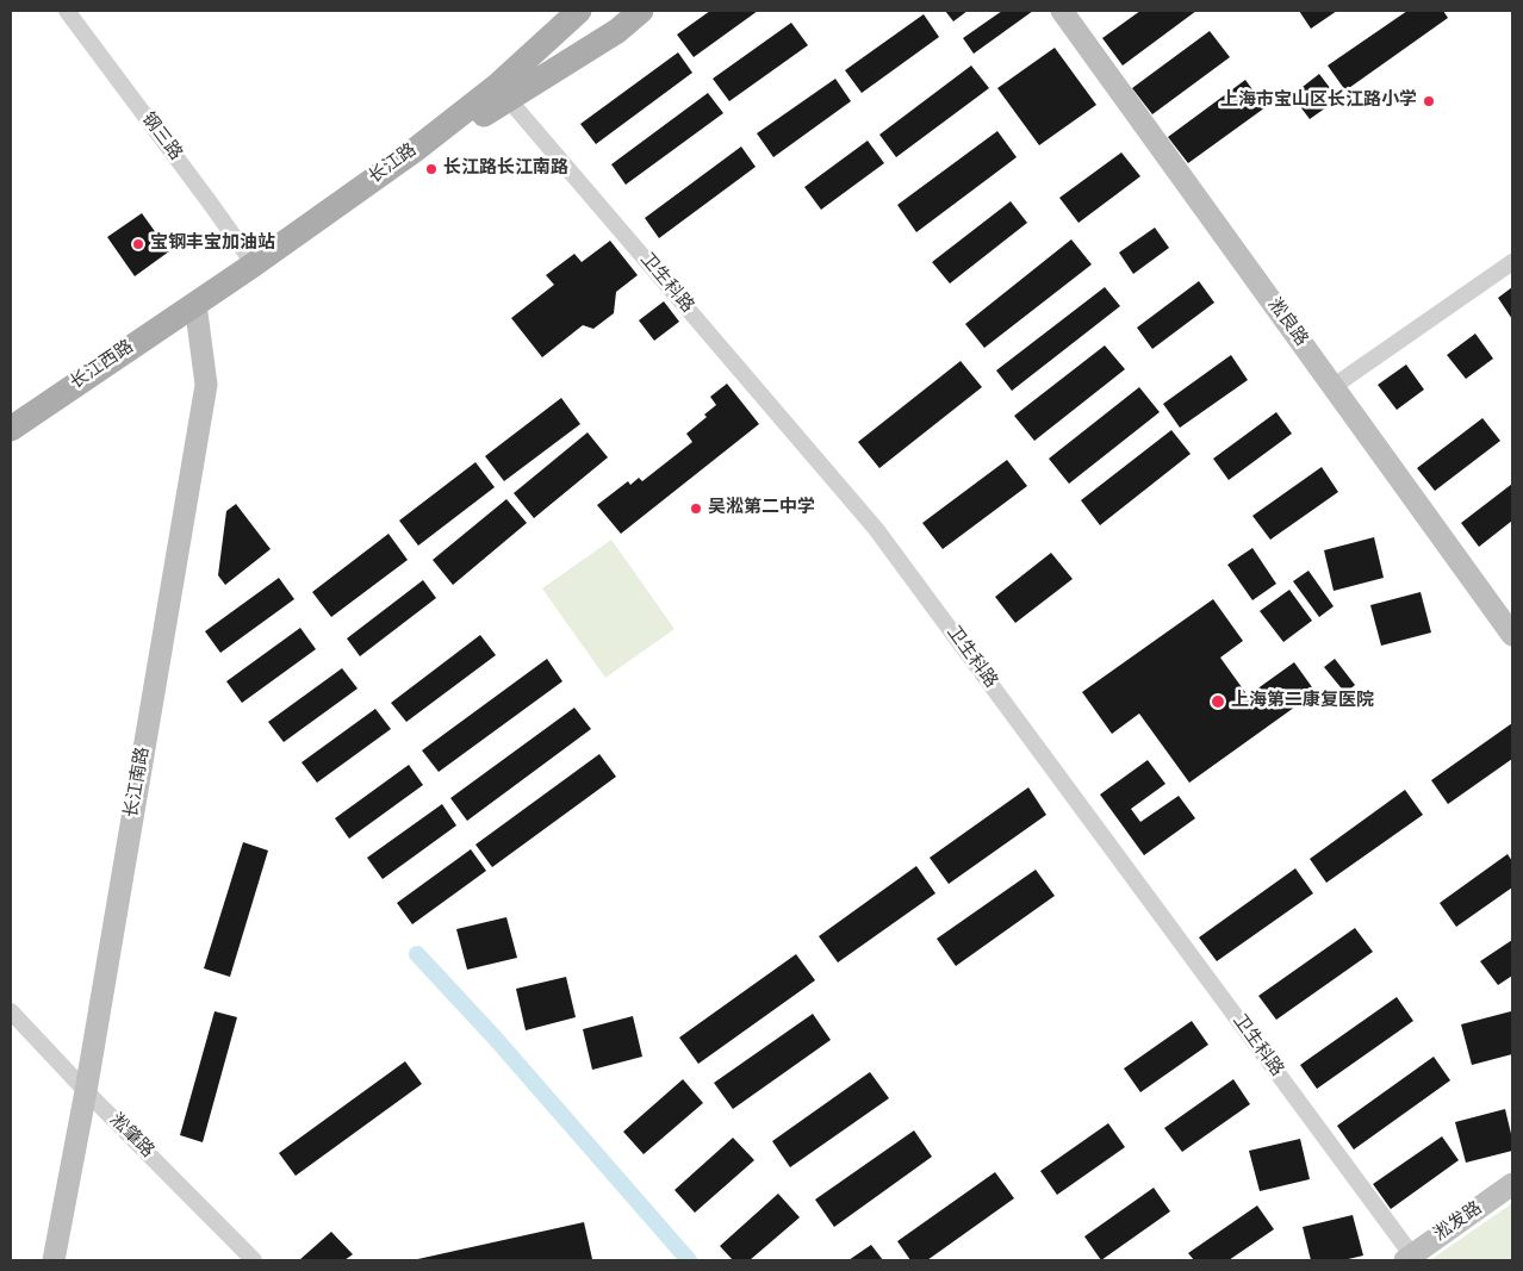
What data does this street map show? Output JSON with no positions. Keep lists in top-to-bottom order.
{
  "streets": {
    "main road": [
      "长江路",
      "淞良路",
      "长江西路",
      "长江南路",
      "淞发路"
    ],
    "street": ["钢三路", "卫生科路", "淞肇路"]
  },
  "crossings": [
    ["钢三路", "长江路"],
    ["长江路", "卫生科路"],
    ["长江路", "长江西路"],
    ["长江路", "长江南路"],
    ["卫生科路", "淞发路"],
    ["长江西路", "长江南路"],
    ["长江南路", "淞肇路"]
  ],
  "places": [
    "上海市宝山区长江路小学",
    "长江路长江南路",
    "宝钢丰宝加油站",
    "吴淞第二中学",
    "上海第二康复医院"
  ]
}
